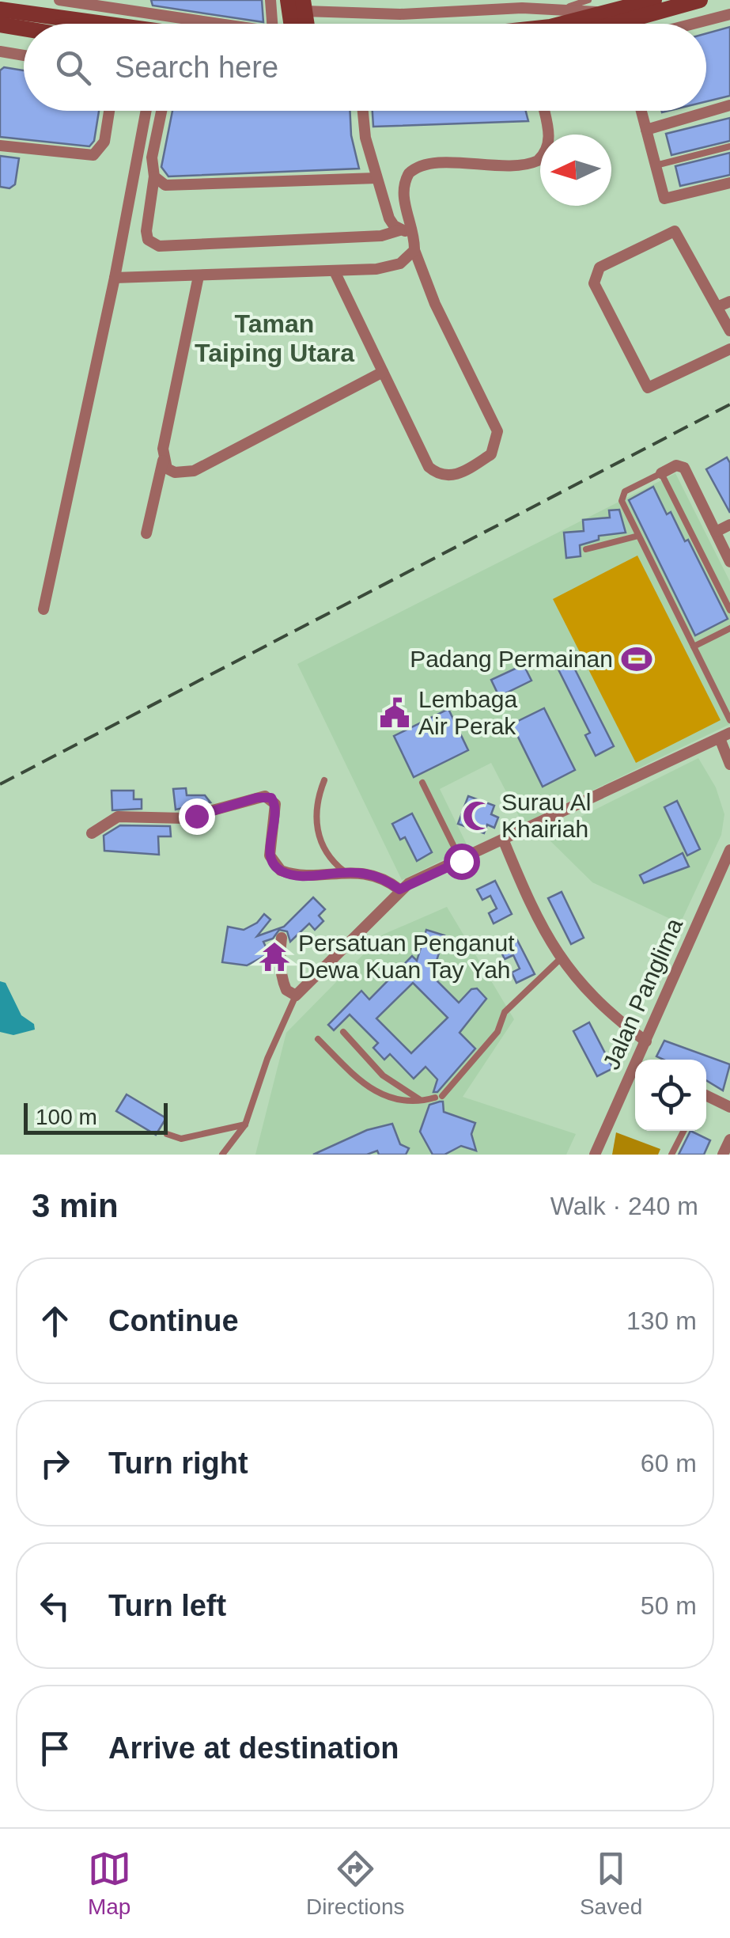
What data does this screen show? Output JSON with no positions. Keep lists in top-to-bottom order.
{
  "streets": {
    "street": ["Jalan Panglima"]
  },
  "districts": ["Taman Taiping Utara"],
  "places": {
    "sports": ["Padang Permainan"],
    "public building": ["Lembaga Air Perak"],
    "mosque": ["Surau Al Khairiah"],
    "temple": ["Persatuan Penganut Dewa Kuan Tay Yah"]
  },
  "scale_bar": "100 m",
  "north": "left",
  "page": {
    "search": "Search here",
    "scale": "100 m",
    "heading": ["3 min", "Walk · 240 m"],
    "list": [
      ["Continue", "130 m"],
      ["Turn right", "60 m"],
      ["Turn left", "50 m"],
      "Arrive at destination"
    ],
    "nav": ["Map", "Directions", "Saved"]
  }
}
